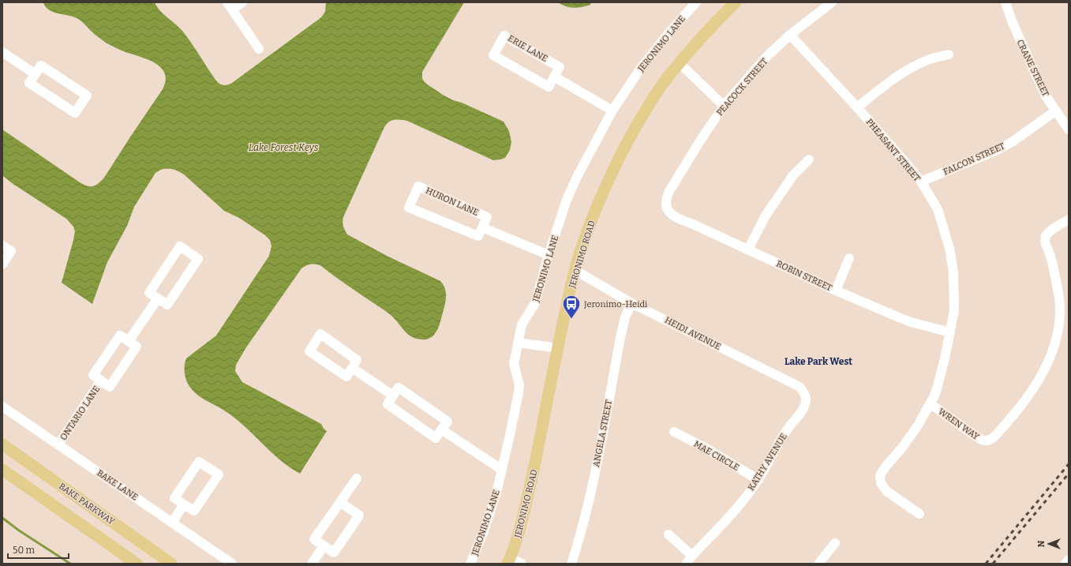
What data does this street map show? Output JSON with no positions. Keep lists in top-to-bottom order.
{
  "streets": {
    "main road": ["JERONIMO ROAD", "BAKE PARKWAY"],
    "street": [
      "JERONIMO LANE",
      "ERIE LANE",
      "CRANE STREET",
      "PEACOCK STREET",
      "PHEASANT STREET",
      "FALCON STREET",
      "HURON LANE",
      "ROBIN STREET",
      "HEIDI AVENUE",
      "ONTARIO LANE",
      "WREN WAY",
      "ANGELA STREET",
      "MAE CIRCLE",
      "KATHY AVENUE",
      "BAKE LANE"
    ]
  },
  "crossings": [
    ["JERONIMO LANE", "HURON LANE"],
    ["CRANE STREET", "FALCON STREET"],
    ["PEACOCK STREET", "PHEASANT STREET"],
    ["PEACOCK STREET", "ROBIN STREET"],
    ["PHEASANT STREET", "FALCON STREET"],
    ["PHEASANT STREET", "ROBIN STREET"],
    ["PHEASANT STREET", "WREN WAY"],
    ["JERONIMO ROAD", "HEIDI AVENUE"],
    ["HEIDI AVENUE", "ANGELA STREET"],
    ["HEIDI AVENUE", "KATHY AVENUE"],
    ["ONTARIO LANE", "BAKE LANE"],
    ["MAE CIRCLE", "KATHY AVENUE"]
  ],
  "districts": ["Lake Park West"],
  "water": ["Lake Forest Keys"],
  "places": {
    "bus stop": ["Jeronimo-Heidi"]
  },
  "scale_bar": "50 m",
  "north": "left"
}
